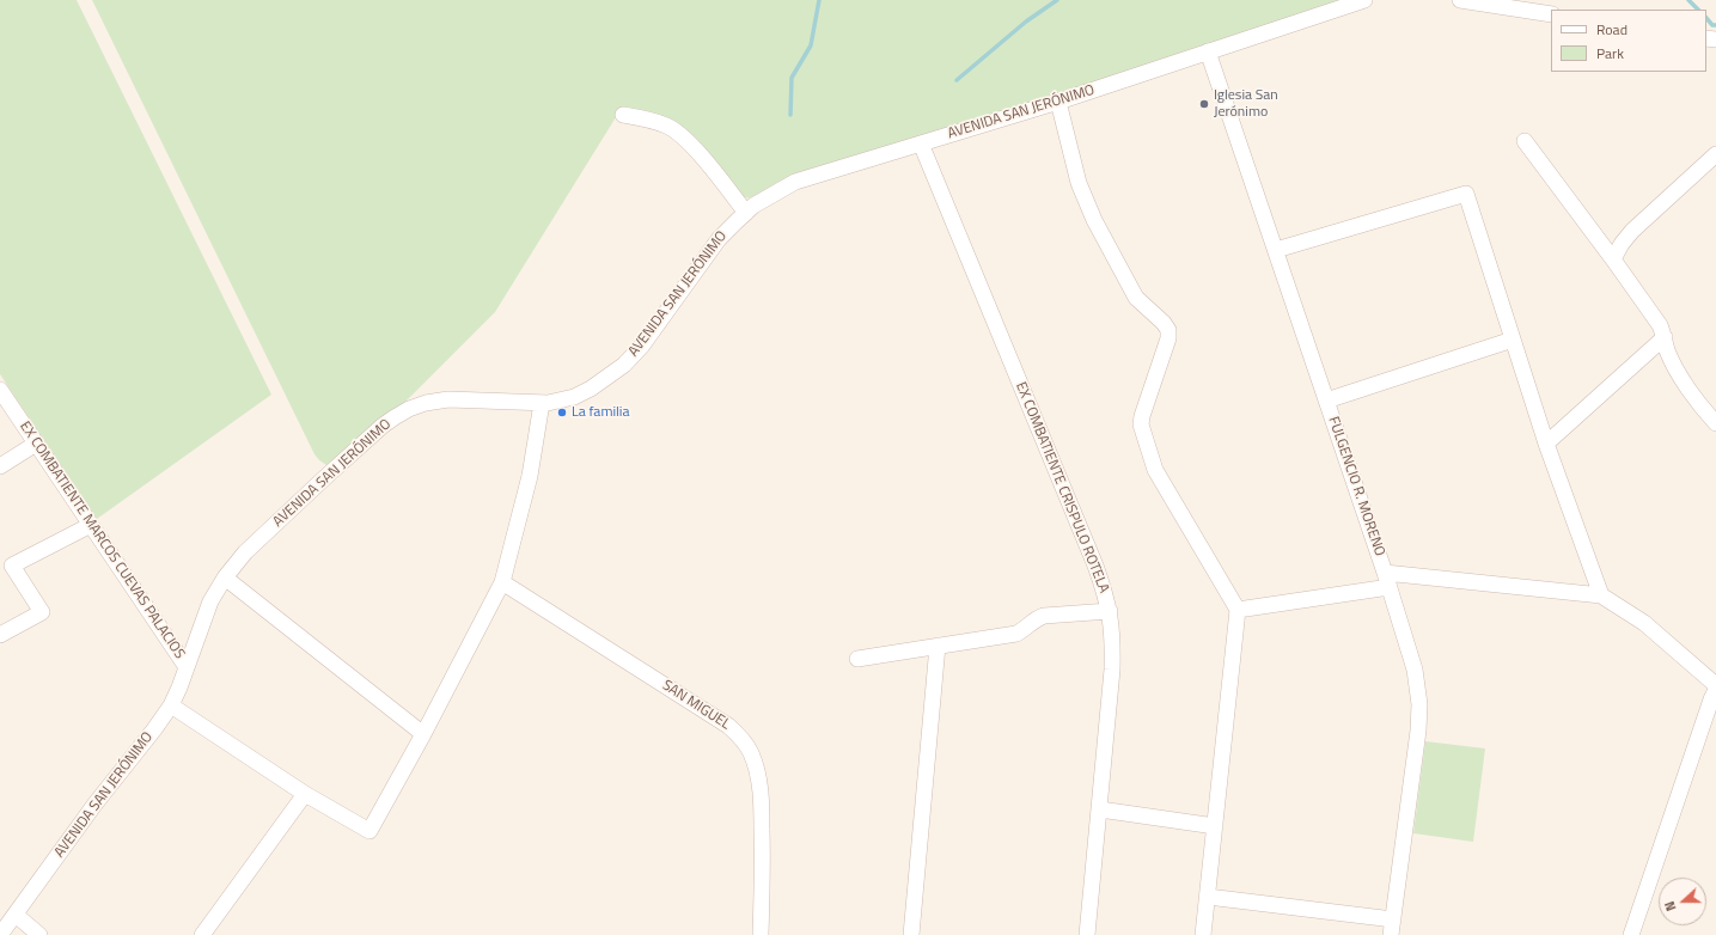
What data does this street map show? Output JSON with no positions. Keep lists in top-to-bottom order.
{
  "streets": {
    "street": [
      "AVENIDA SAN JERÓNIMO",
      "FULGENCIO R. MORENO",
      "EX COMBATIENTE CRISPULO ROTELA",
      "EX COMBATIENTE MARCOS CUEVAS PALACIOS",
      "SAN MIGUEL"
    ]
  },
  "crossings": [
    ["AVENIDA SAN JERÓNIMO", "FULGENCIO R. MORENO"],
    ["AVENIDA SAN JERÓNIMO", "EX COMBATIENTE CRISPULO ROTELA"],
    ["AVENIDA SAN JERÓNIMO", "EX COMBATIENTE MARCOS CUEVAS PALACIOS"]
  ],
  "places": ["Iglesia San Jerónimo", "La familia"],
  "legend": ["Road", "Park"],
  "north": "left"
}
